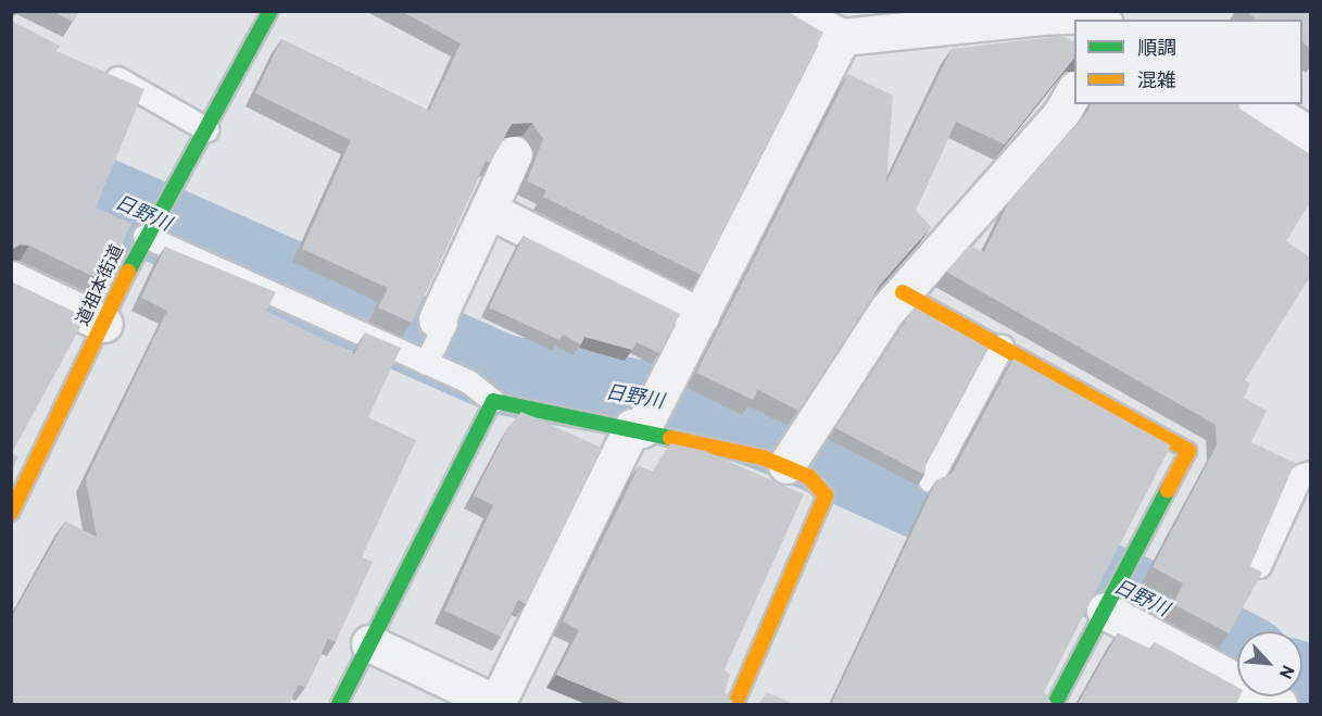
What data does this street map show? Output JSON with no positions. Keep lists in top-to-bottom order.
{
  "streets": {
    "street": ["道祖本街道"]
  },
  "water": ["日野川"],
  "legend": ["順調", "混雑"],
  "north": "bottom right"
}
